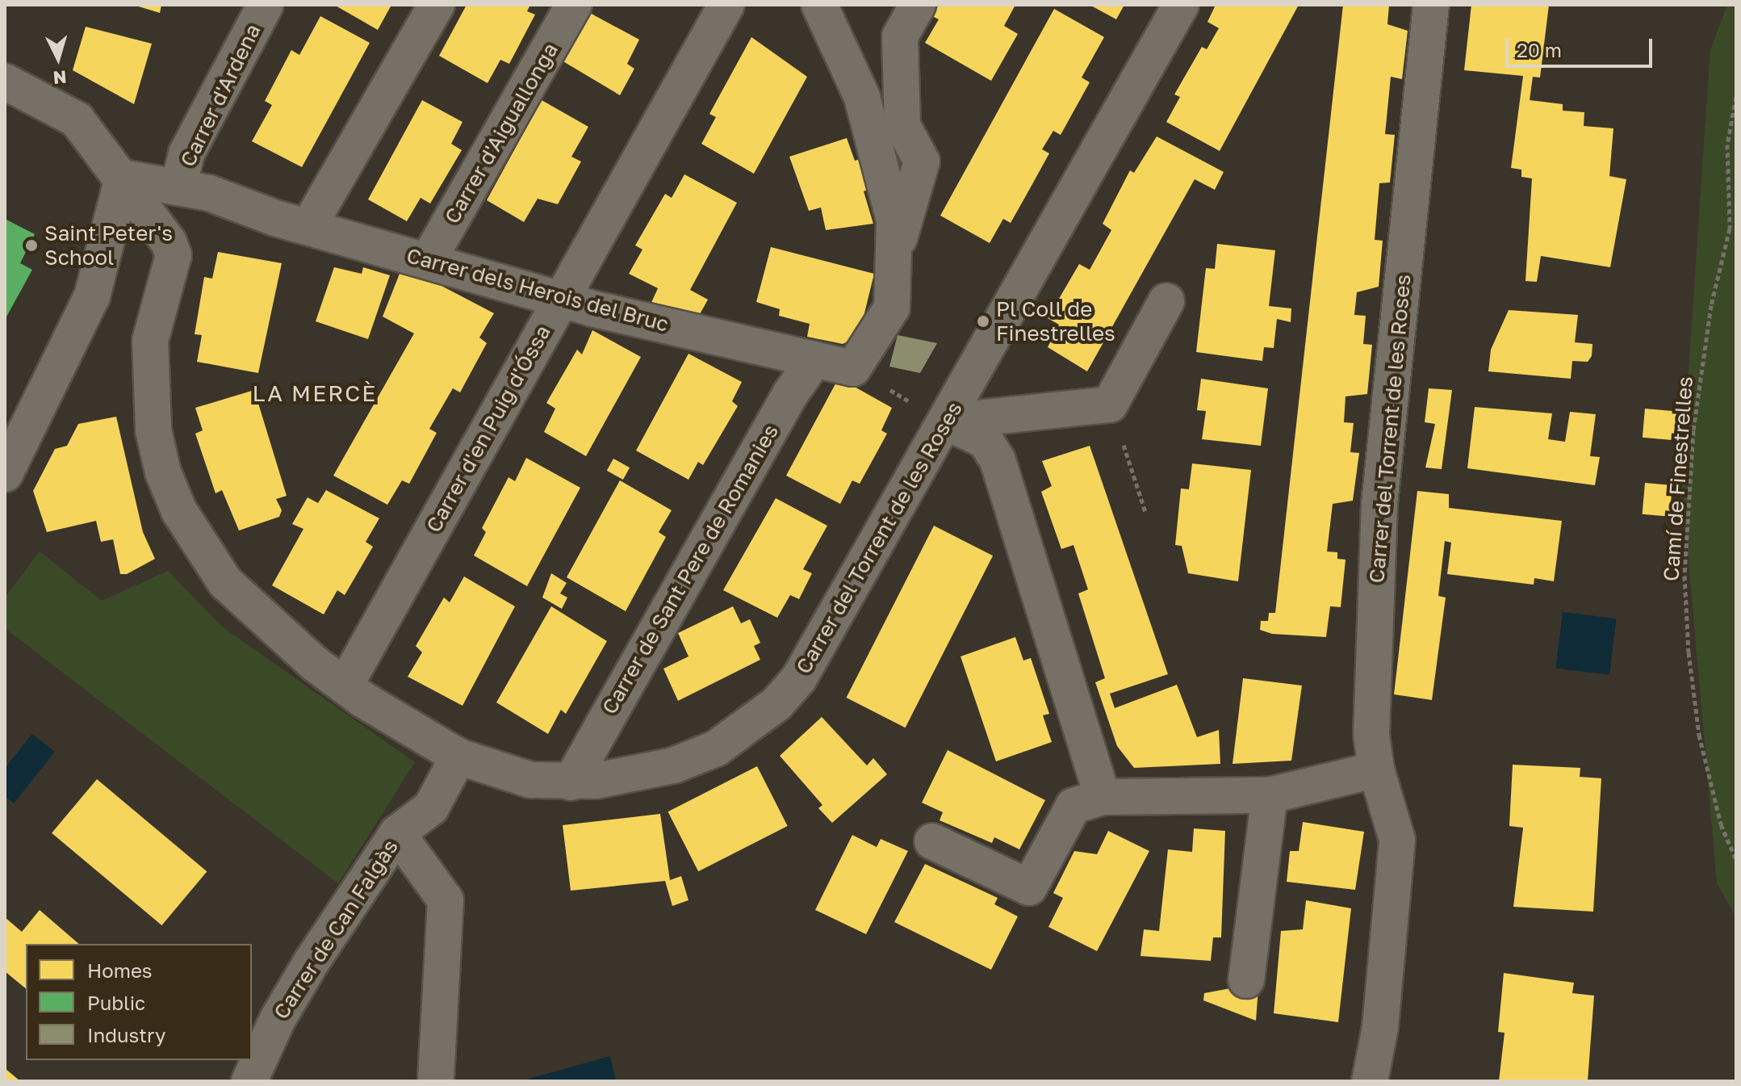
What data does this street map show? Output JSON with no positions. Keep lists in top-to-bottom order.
{
  "streets": {
    "street": [
      "Carrer d'Ardena",
      "Carrer d'Aiguallonga",
      "Carrer dels Herois del Bruc",
      "Carrer d'en Puig d'Óssa",
      "Carrer del Torrent de les Roses",
      "Carrer de Sant Pere de Romanies",
      "Carrer de Can Falgàs"
    ],
    "path": ["Camí de Finestrelles"]
  },
  "crossings": [
    ["Carrer d'Ardena", "Carrer dels Herois del Bruc"],
    ["Carrer d'Aiguallonga", "Carrer dels Herois del Bruc"],
    ["Carrer dels Herois del Bruc", "Carrer d'en Puig d'Óssa"],
    ["Carrer dels Herois del Bruc", "Carrer del Torrent de les Roses"],
    ["Carrer dels Herois del Bruc", "Carrer de Sant Pere de Romanies"],
    ["Carrer d'en Puig d'Óssa", "Carrer del Torrent de les Roses"],
    ["Carrer del Torrent de les Roses", "Carrer de Sant Pere de Romanies"],
    ["Carrer del Torrent de les Roses", "Carrer de Can Falgàs"]
  ],
  "districts": ["LA MERCÈ"],
  "places": ["Saint Peter's School", "Pl Coll de Finestrelles"],
  "legend": ["Homes", "Public", "Industry"],
  "scale_bar": "20 m",
  "north": "bottom"
}
